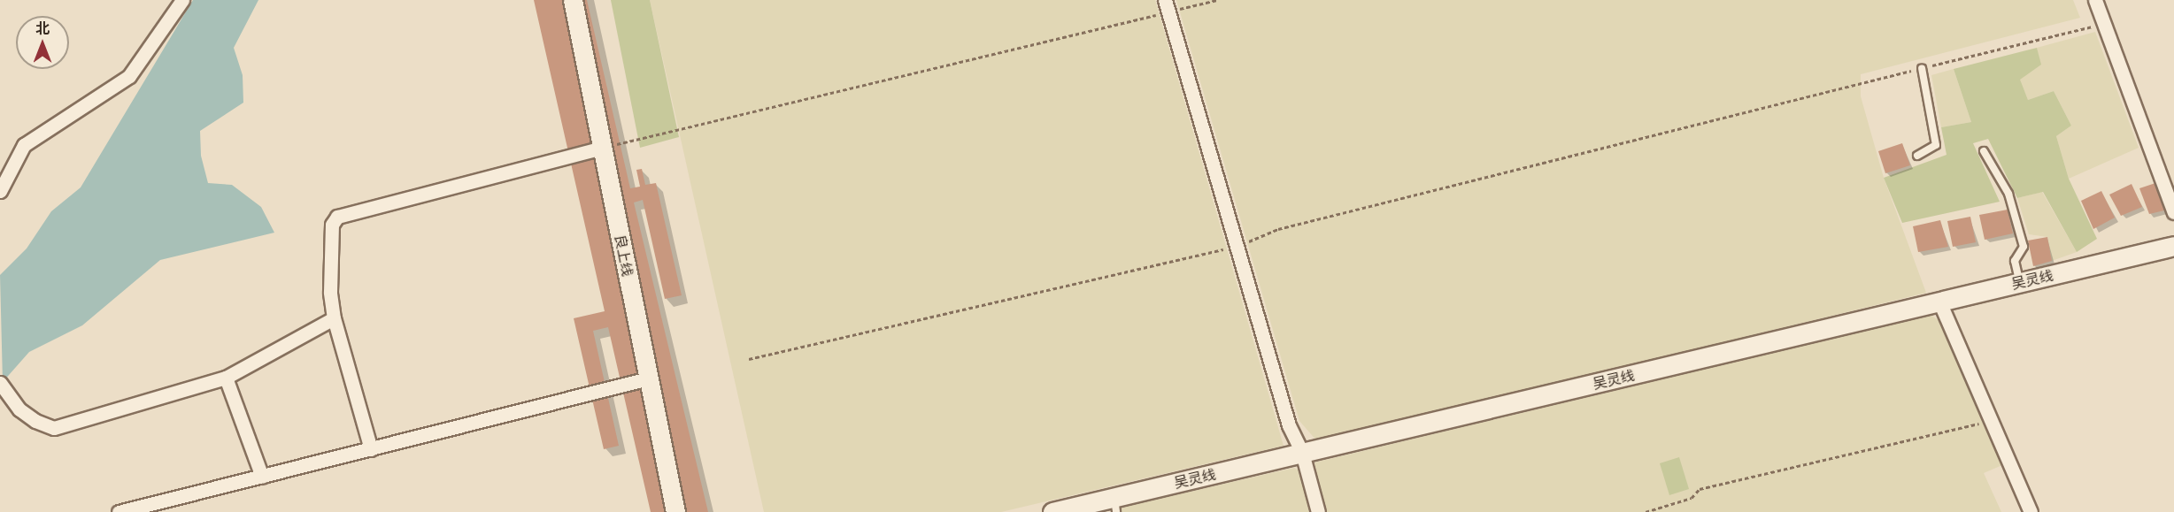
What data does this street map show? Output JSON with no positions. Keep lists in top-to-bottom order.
{
  "streets": {
    "street": ["良上线", "吴灵线"]
  },
  "north": "top"
}
